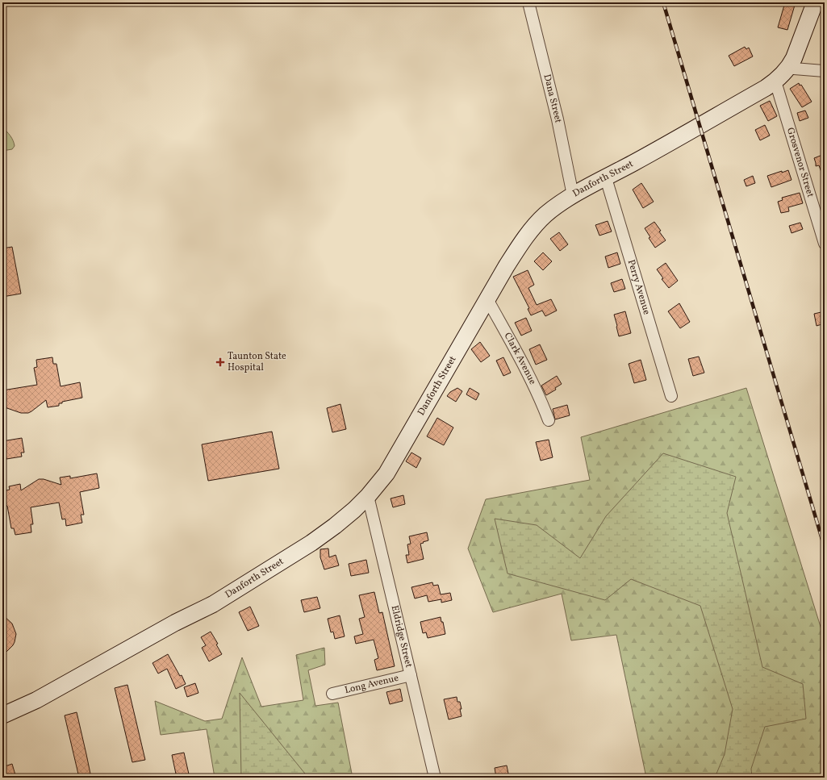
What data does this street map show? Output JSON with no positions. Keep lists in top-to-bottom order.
{
  "streets": {
    "street": [
      "Dana Street",
      "Grosvenor Street",
      "Danforth Street",
      "Perry Avenue",
      "Clark Avenue",
      "Eldridge Street",
      "Long Avenue"
    ]
  },
  "crossings": [
    ["Dana Street", "Danforth Street"],
    ["Grosvenor Street", "Danforth Street"],
    ["Danforth Street", "Perry Avenue"],
    ["Danforth Street", "Clark Avenue"],
    ["Danforth Street", "Eldridge Street"],
    ["Eldridge Street", "Long Avenue"]
  ],
  "places": {
    "health": ["Taunton State Hospital"]
  }
}
